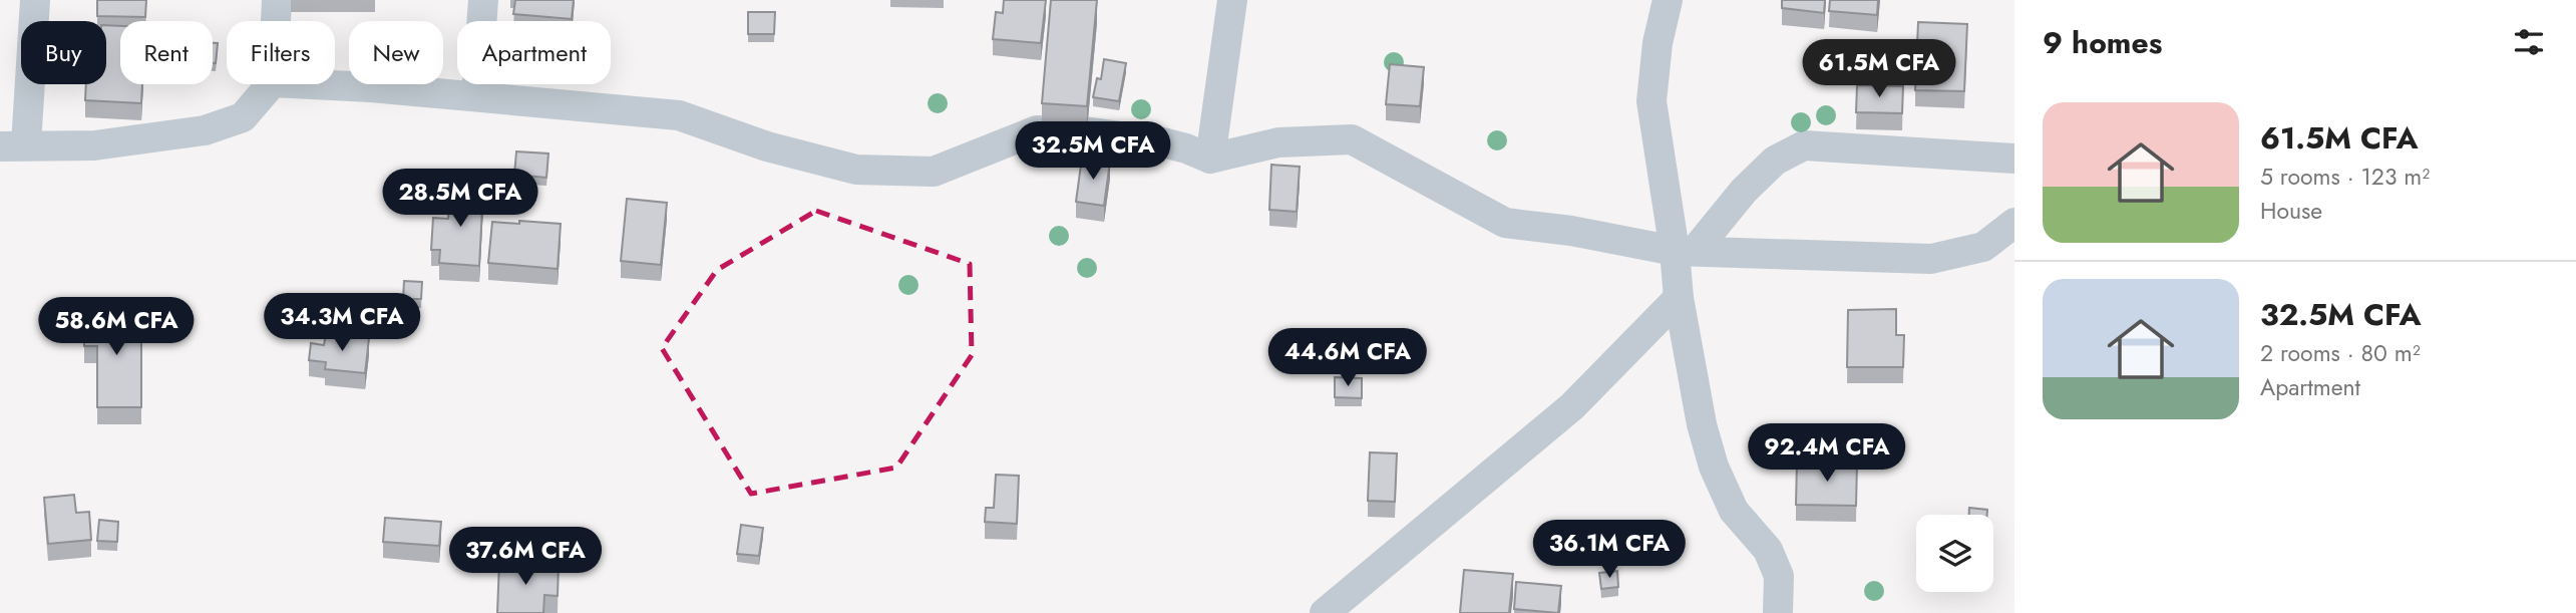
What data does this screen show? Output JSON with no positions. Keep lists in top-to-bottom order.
{
  "page": {
    "heading": "9 homes",
    "chip": [
      "Buy",
      "Rent",
      "Filters",
      "New",
      "Apartment"
    ],
    "price": [
      "61.5M CFA",
      "32.5M CFA",
      "28.5M CFA",
      "34.3M CFA",
      "58.6M CFA",
      "44.6M CFA",
      "92.4M CFA",
      "36.1M CFA",
      "37.6M CFA"
    ],
    "list": [
      {
        "name": "61.5M CFA",
        "note": "5 rooms · 123 m² · House"
      },
      {
        "name": "32.5M CFA",
        "note": "2 rooms · 80 m² · Apartment"
      }
    ]
  }
}
